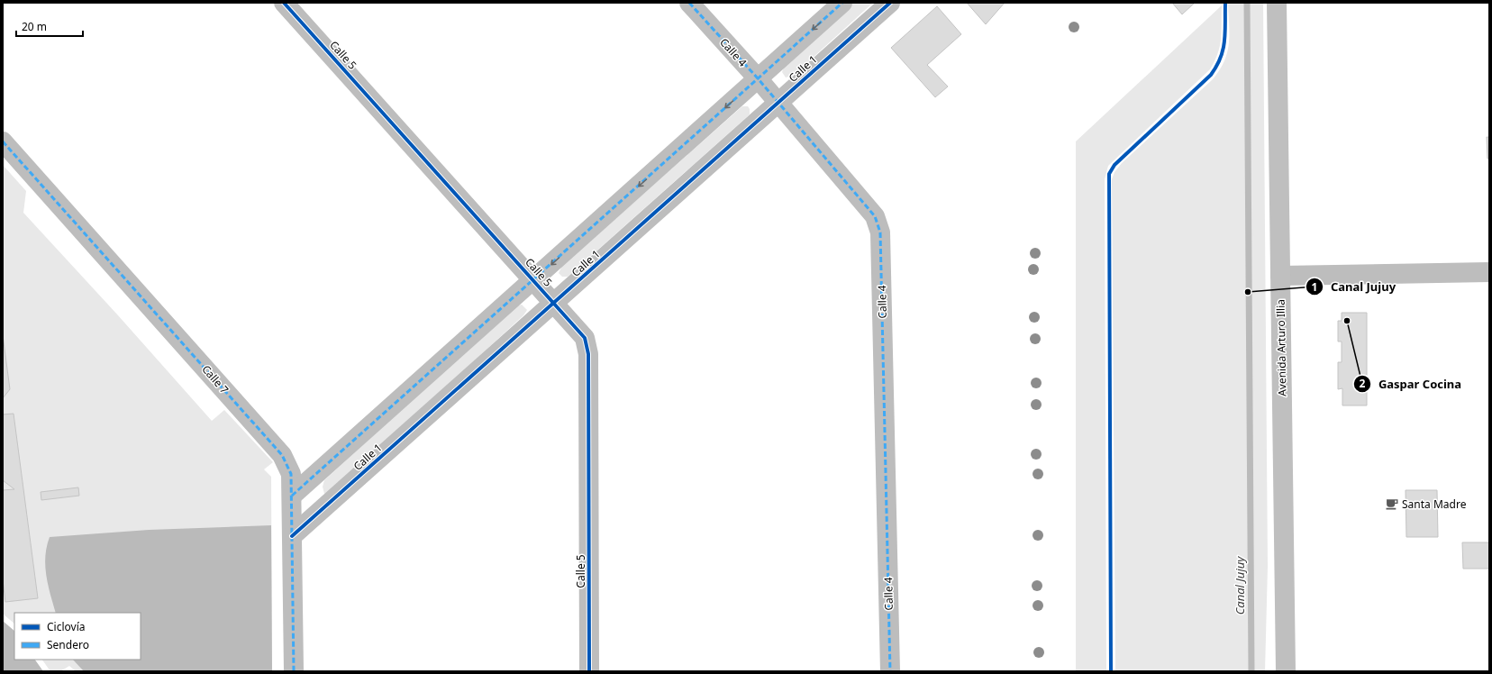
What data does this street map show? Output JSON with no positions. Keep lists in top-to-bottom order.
{
  "streets": {
    "main road": ["Avenida Arturo Illia"],
    "street": [
      "Calle 4",
      "Calle 5",
      "Calle 1",
      "Calle 7"
    ]
  },
  "crossings": [
    ["Calle 4", "Calle 1"],
    ["Calle 5", "Calle 1"],
    ["Calle 1", "Calle 7"]
  ],
  "water": ["Canal Jujuy"],
  "places": {
    "other": ["Canal Jujuy", "Gaspar Cocina"],
    "cafe": ["Santa Madre"]
  },
  "legend": ["Ciclovía", "Sendero"],
  "scale_bar": "20 m"
}
